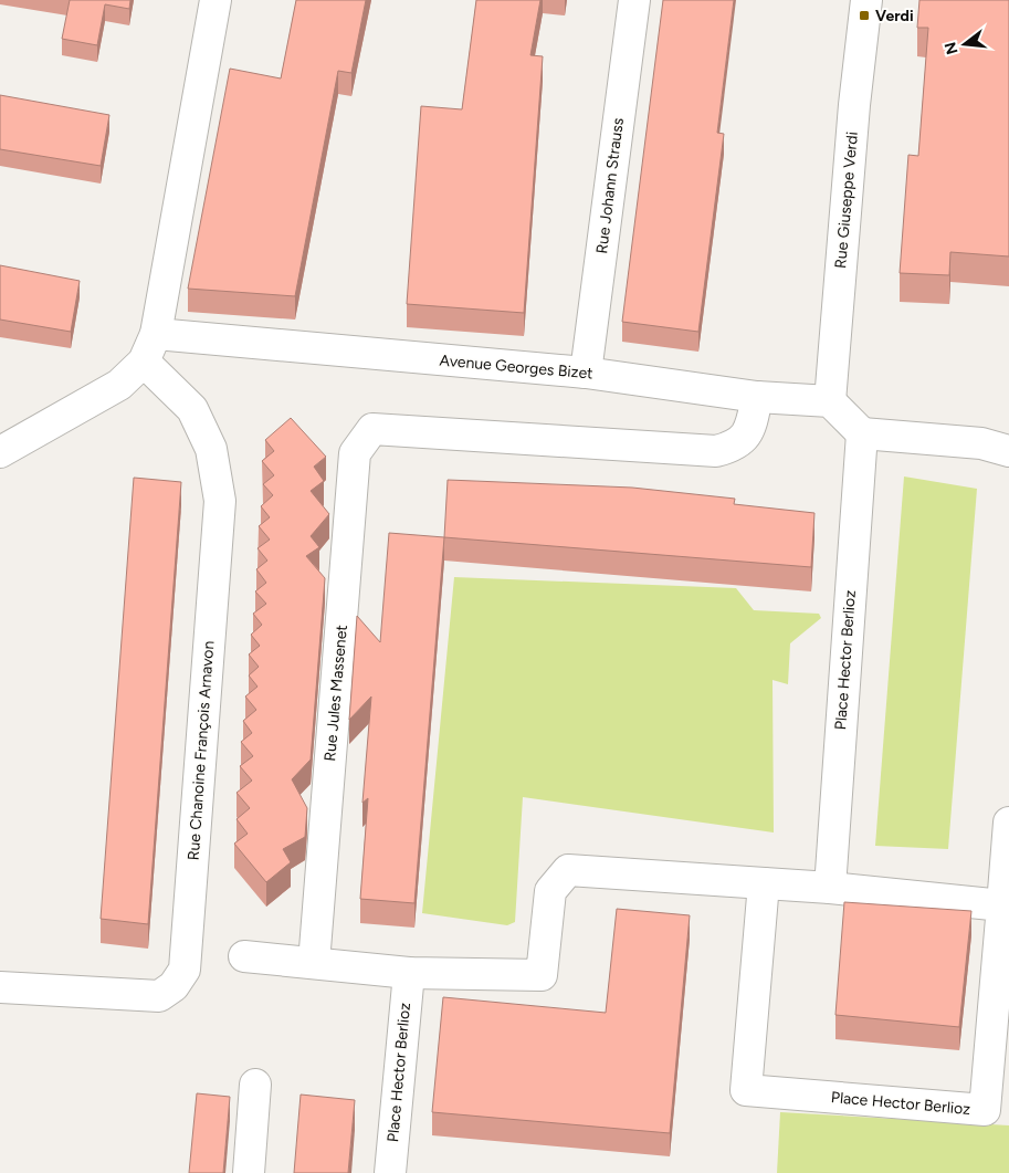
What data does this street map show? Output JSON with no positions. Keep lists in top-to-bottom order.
{
  "streets": {
    "street": [
      "Rue Johann Strauss",
      "Rue Giuseppe Verdi",
      "Avenue Georges Bizet",
      "Place Hector Berlioz",
      "Rue Jules Massenet",
      "Rue Chanoine François Arnavon"
    ]
  },
  "crossings": [
    ["Rue Johann Strauss", "Avenue Georges Bizet"],
    ["Rue Giuseppe Verdi", "Avenue Georges Bizet"],
    ["Avenue Georges Bizet", "Rue Jules Massenet"]
  ],
  "places": {
    "transit": ["Verdi"]
  },
  "north": "left"
}
